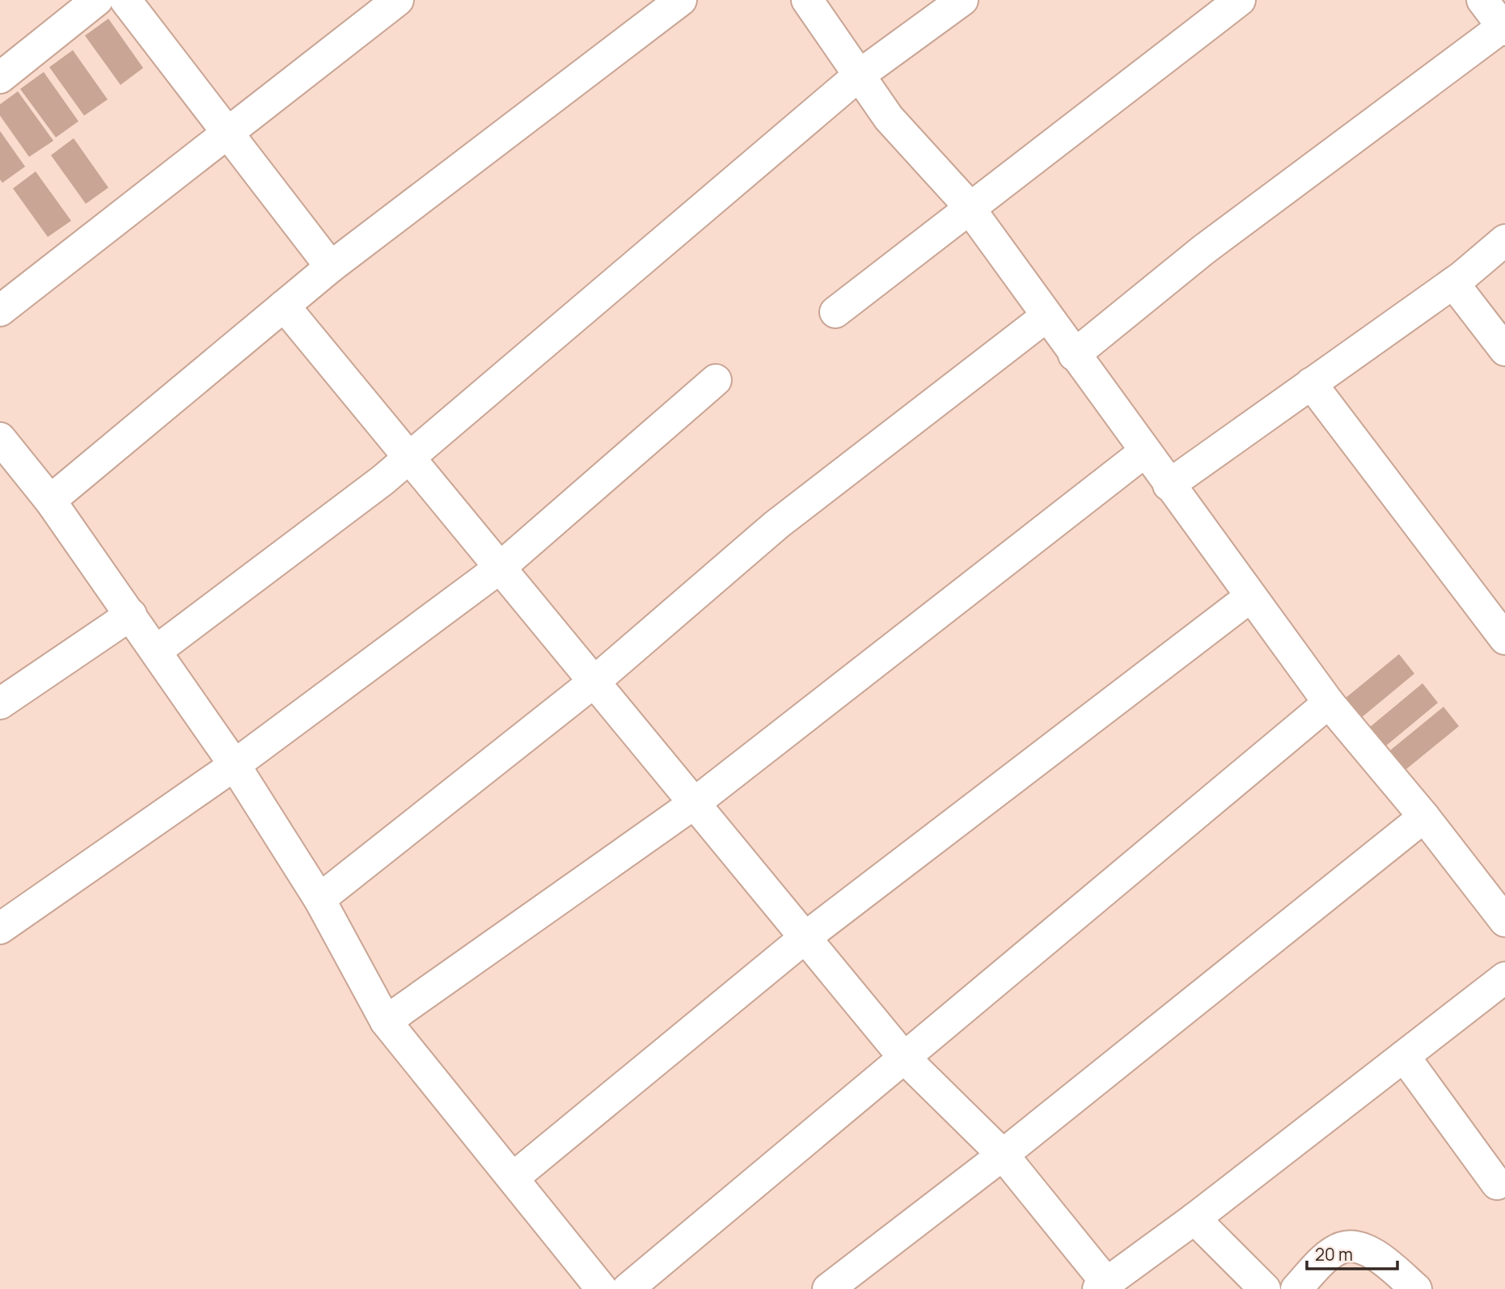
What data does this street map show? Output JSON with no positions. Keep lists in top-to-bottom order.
{
  "scale_bar": "20 m"
}
